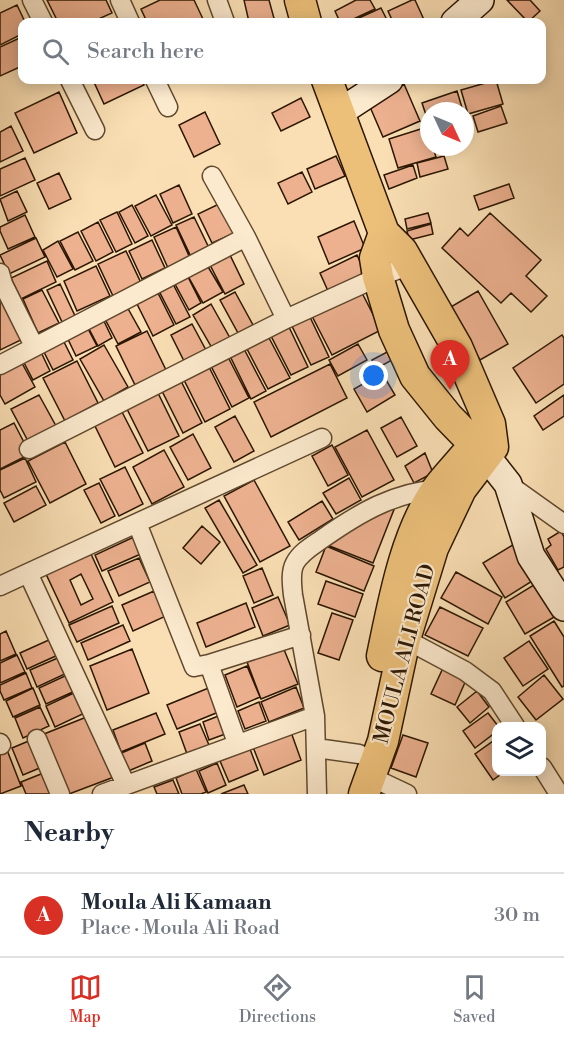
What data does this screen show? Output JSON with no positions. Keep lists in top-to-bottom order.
{
  "streets": {
    "main road": ["MOULA ALI ROAD"]
  },
  "north": "bottom right",
  "page": {
    "search": "Search here",
    "pins": "A",
    "heading": "Nearby",
    "list": [
      {
        "mark": "A",
        "name": "Moula Ali Kamaan",
        "note": "Place · Moula Ali Road",
        "value": "30 m"
      }
    ],
    "nav": ["Map", "Directions", "Saved"]
  }
}
